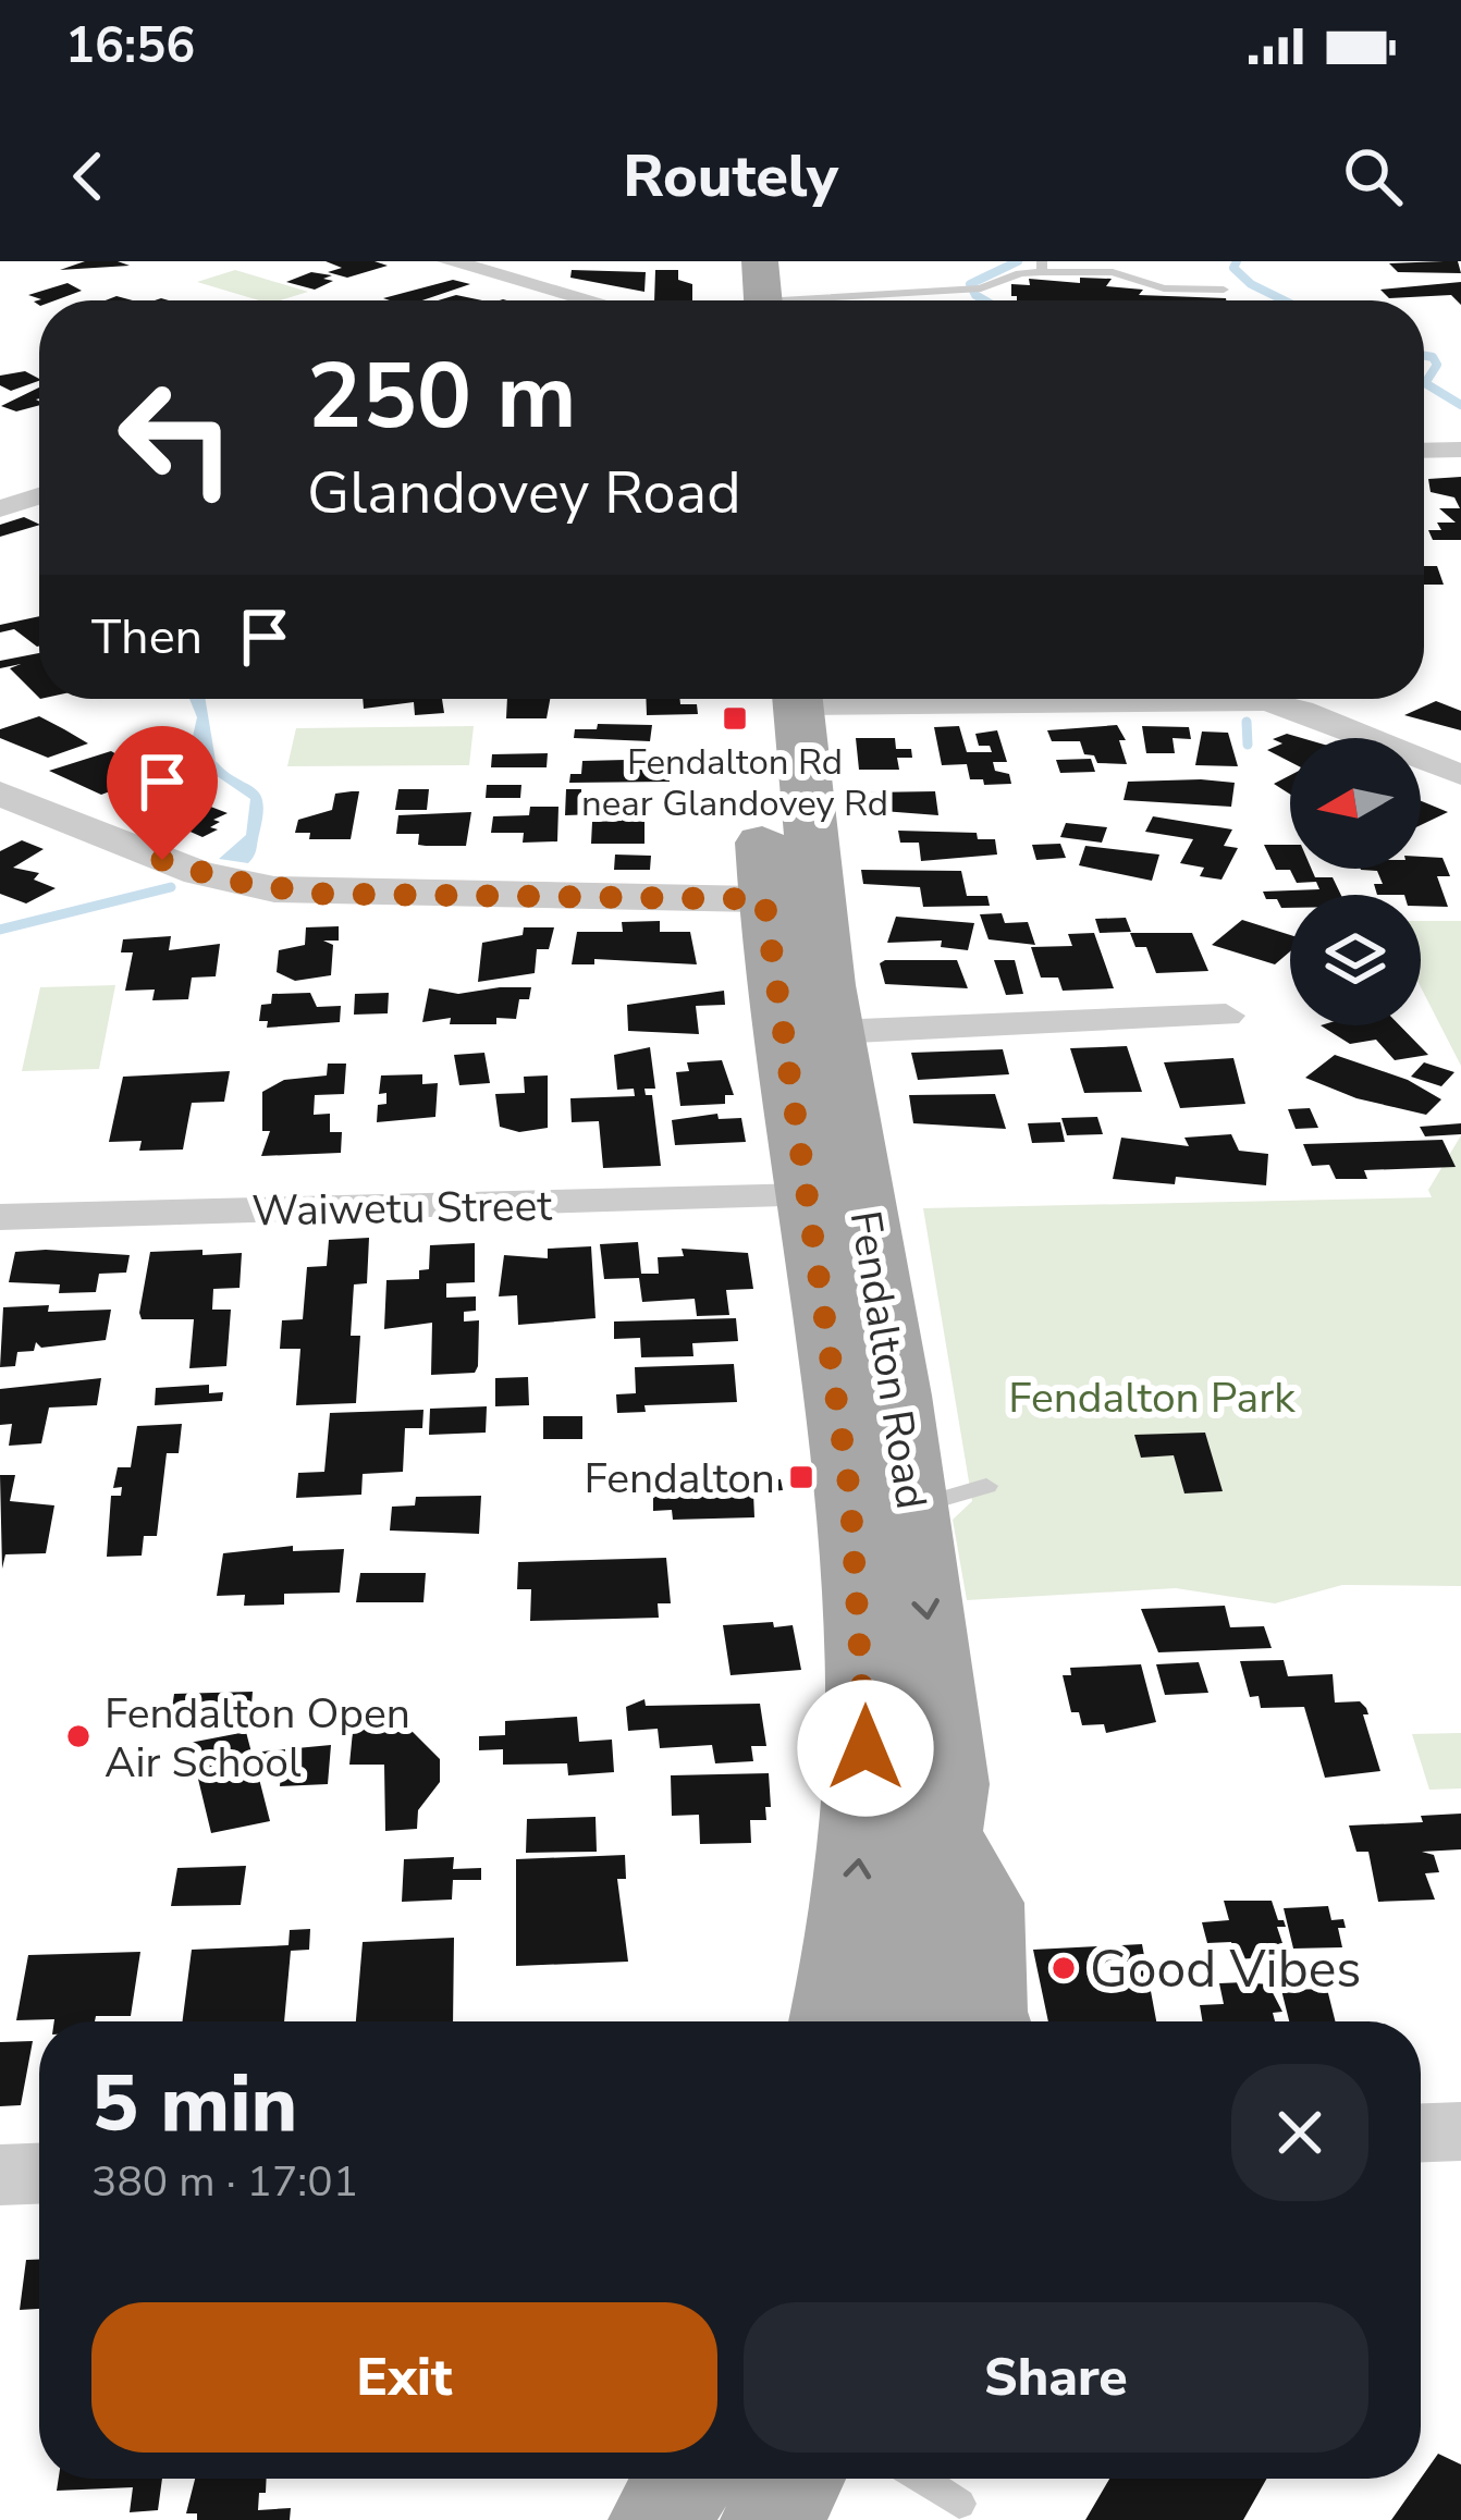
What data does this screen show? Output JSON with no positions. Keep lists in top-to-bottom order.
{
  "streets": {
    "main road": ["Fendalton Road"],
    "street": ["Waiwetu Street"]
  },
  "crossings": [
    ["Waiwetu Street", "Fendalton Road"]
  ],
  "parks": ["Fendalton Park"],
  "places": {
    "transit": ["Fendalton Rd near Glandovey Rd", "Fendalton"],
    "other": ["Fendalton Open Air School", "Good Vibes"]
  },
  "north": "left",
  "page": {
    "status": "16:56",
    "header": "Routely",
    "turn": ["250 m", "Glandovey Road"],
    "then": "Then",
    "heading": ["5 min", "380 m · 17:01"],
    "buttons": ["Exit", "Share"]
  }
}
